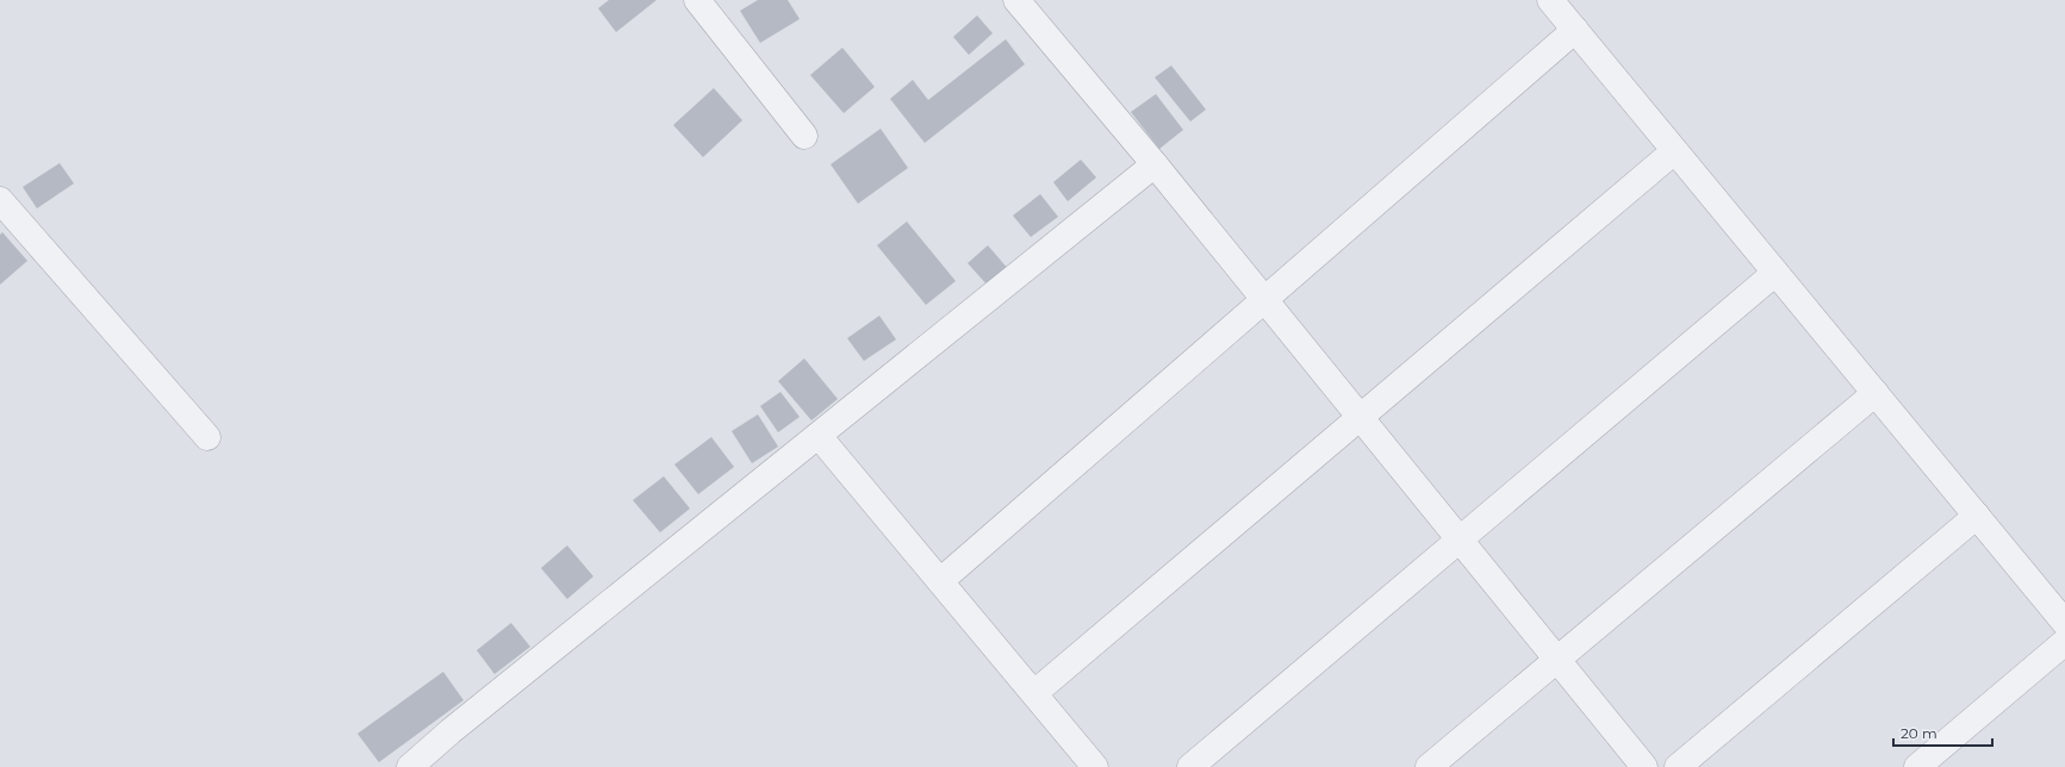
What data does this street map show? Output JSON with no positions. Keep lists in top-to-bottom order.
{
  "scale_bar": "20 m"
}
